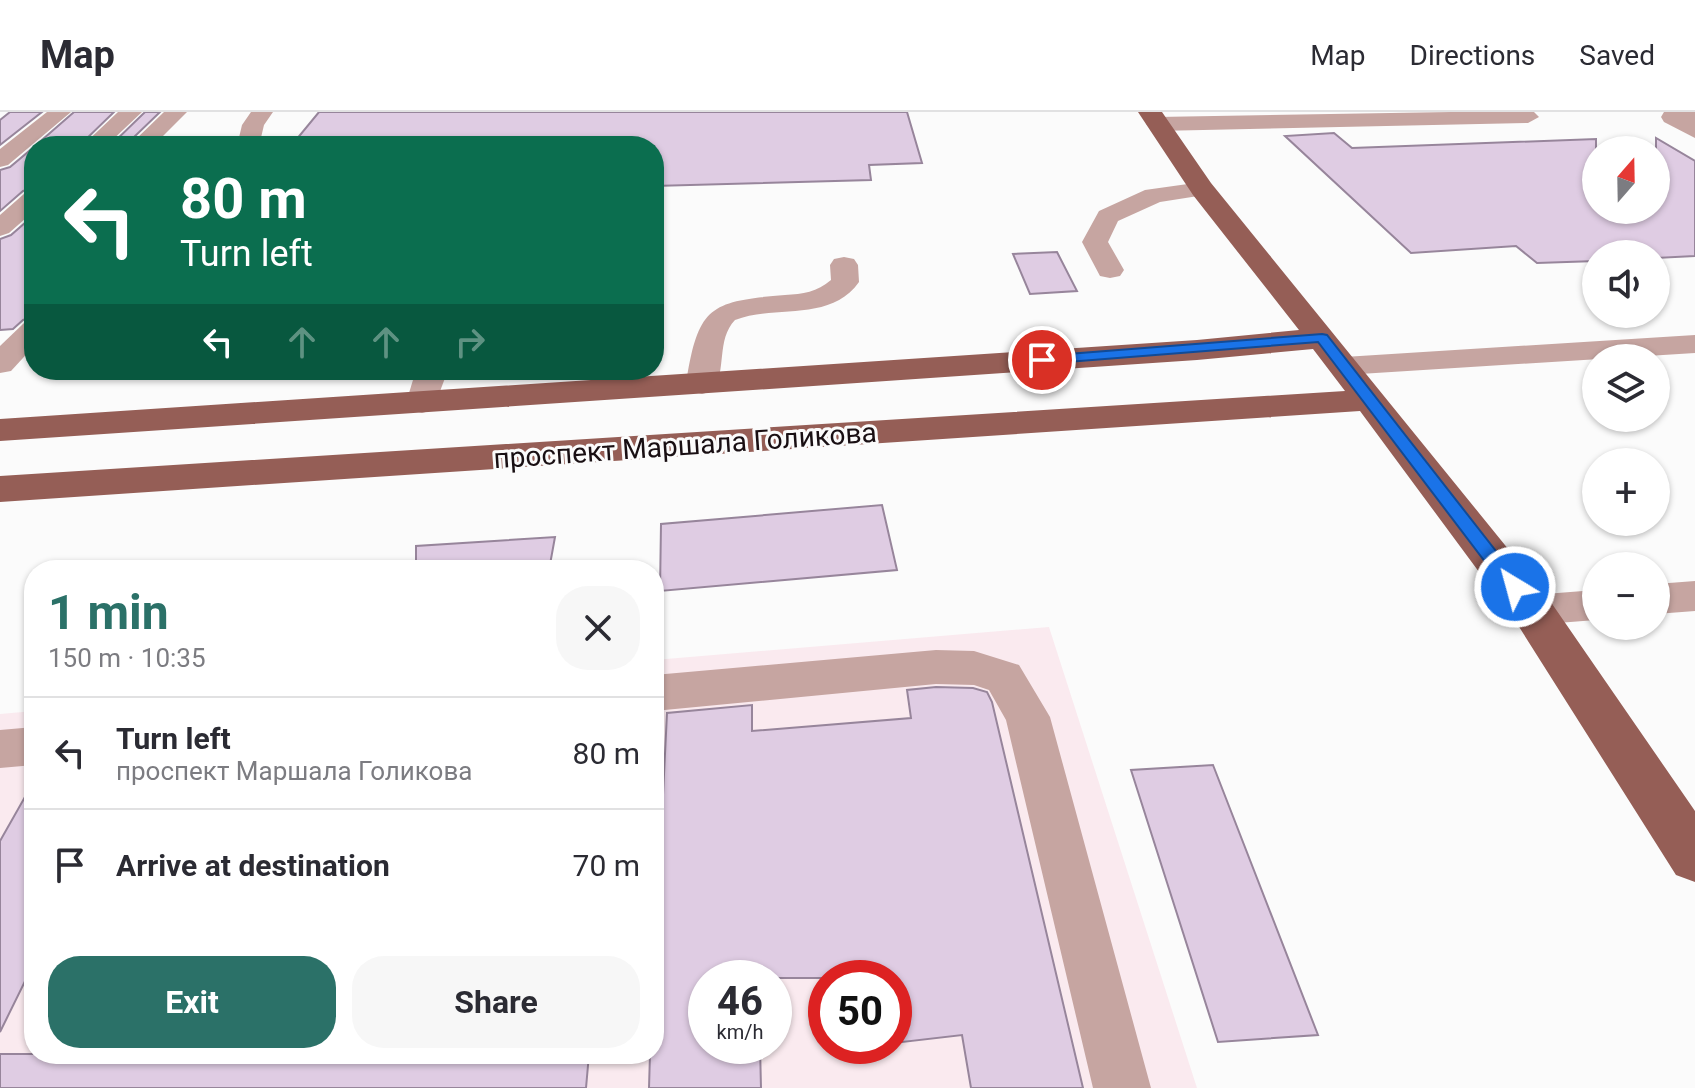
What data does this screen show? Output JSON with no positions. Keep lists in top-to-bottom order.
{
  "streets": {
    "main road": ["проспект Маршала Голикова"]
  },
  "north": "top",
  "page": {
    "header": "Map",
    "nav": ["Map", "Directions", "Saved"],
    "map_buttons": ["+", "−"],
    "turn": ["80 m", "Turn left"],
    "heading": ["1 min", "150 m · 10:35"],
    "list": [
      {
        "name": "Turn left",
        "note": "проспект Маршала Голикова",
        "value": "80 m"
      },
      {
        "name": "Arrive at destination",
        "value": "70 m"
      }
    ],
    "buttons": ["Exit", "Share"],
    "speed": "46 km/h",
    "limit": "50"
  }
}
